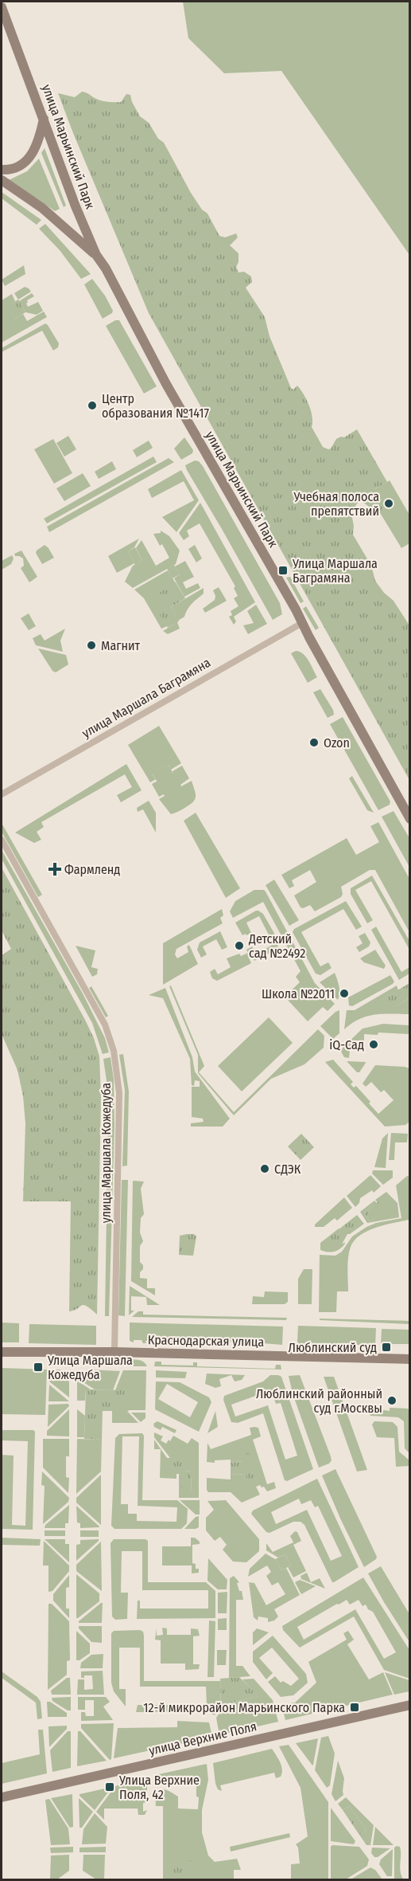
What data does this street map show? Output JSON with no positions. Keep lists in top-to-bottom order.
{
  "streets": {
    "street": [
      "улица Марьинский Парк",
      "улица Маршала Баграмяна",
      "улица Маршала Кожедуба",
      "Краснодарская улица",
      "улица Верхние Поля"
    ]
  },
  "crossings": [
    ["улица Марьинский Парк", "улица Маршала Баграмяна"],
    ["улица Маршала Кожедуба", "Краснодарская улица"]
  ],
  "places": {
    "other": [
      "Центр образования №1417",
      "Учебная полоса препятствий",
      "Магнит",
      "Ozon",
      "Детский сад №2492",
      "Школа №2011",
      "iQ-Сад",
      "СДЭК",
      "Люблинский районный суд г.Москвы"
    ],
    "transit": [
      "Улица Маршала Баграмяна",
      "Люблинский суд",
      "Улица Маршала Кожедуба",
      "12-й микрорайон Марьинского Парка",
      "Улица Верхние Поля, 42"
    ],
    "health": ["Фармленд"]
  }
}
